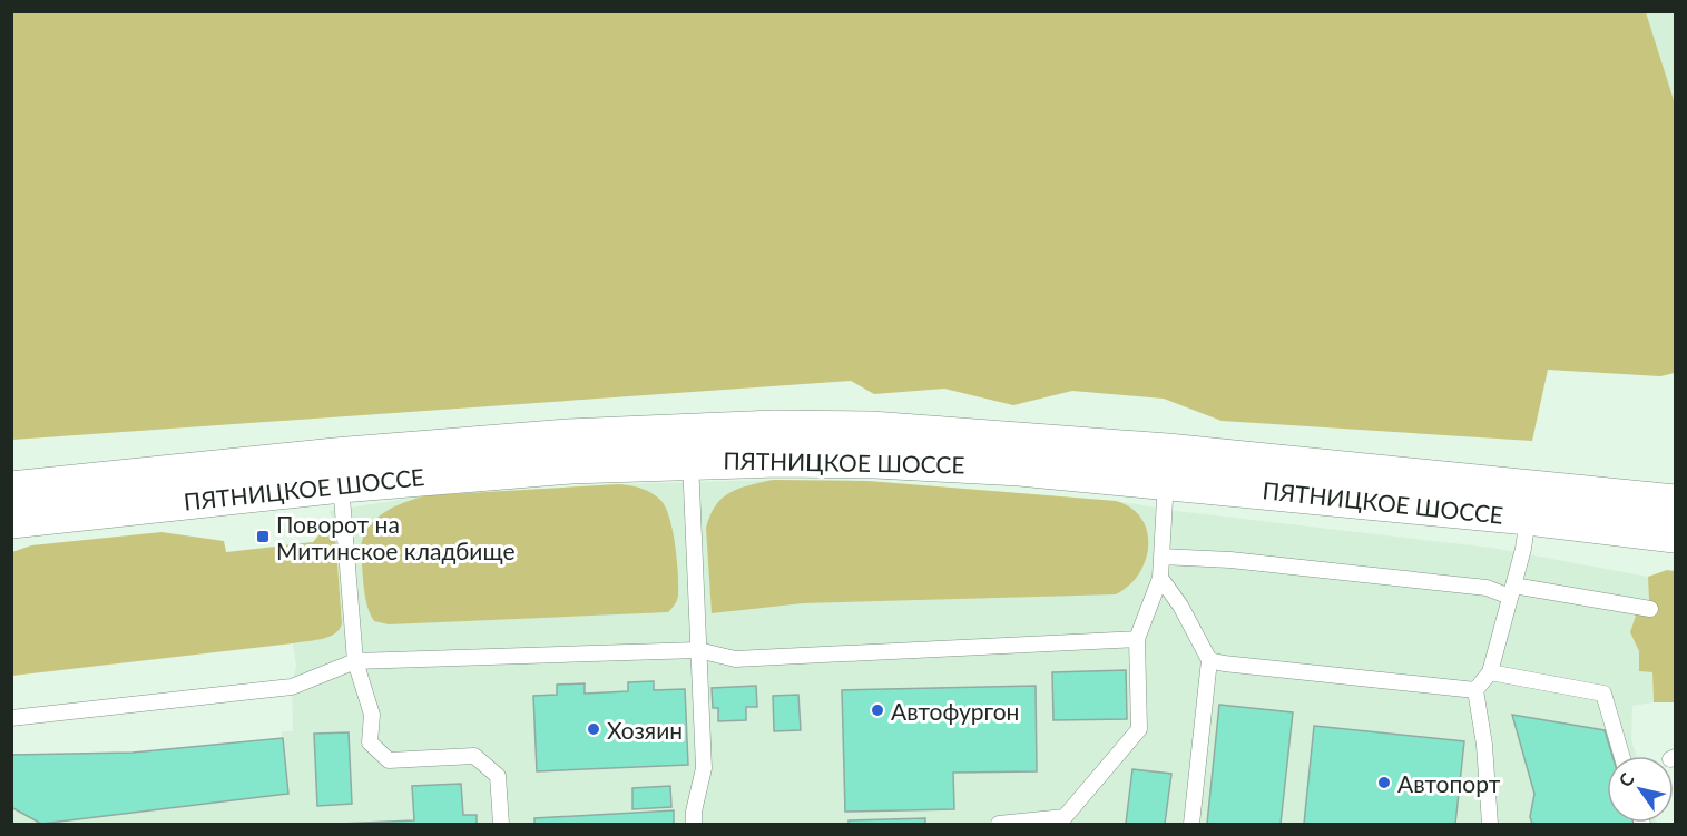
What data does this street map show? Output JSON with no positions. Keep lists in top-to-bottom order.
{
  "streets": {
    "main road": ["ПЯТНИЦКОЕ ШОССЕ"]
  },
  "places": {
    "transit": ["Поворот на Митинское кладбище"],
    "other": ["Автофургон", "Хозяин", "Автопорт"]
  },
  "north": "top left"
}
